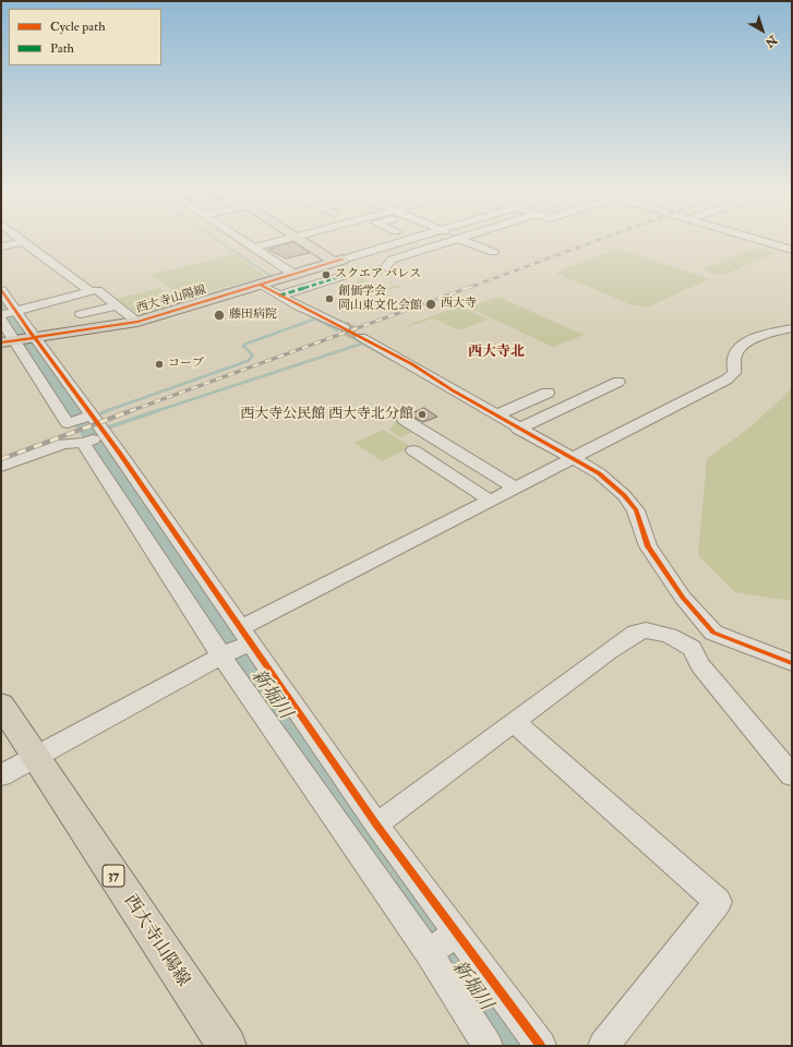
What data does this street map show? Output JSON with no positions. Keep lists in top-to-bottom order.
{
  "streets": {
    "main road": ["西大寺山陽線", "37"]
  },
  "districts": ["西大寺北"],
  "water": ["新堀川"],
  "places": [
    "スクエア パレス",
    "創価学会 岡山東文化会館",
    "西大寺",
    "藤田病院",
    "コープ",
    "西大寺公民館 西大寺北分館"
  ],
  "legend": ["Cycle path", "Path"],
  "north": "bottom right"
}
